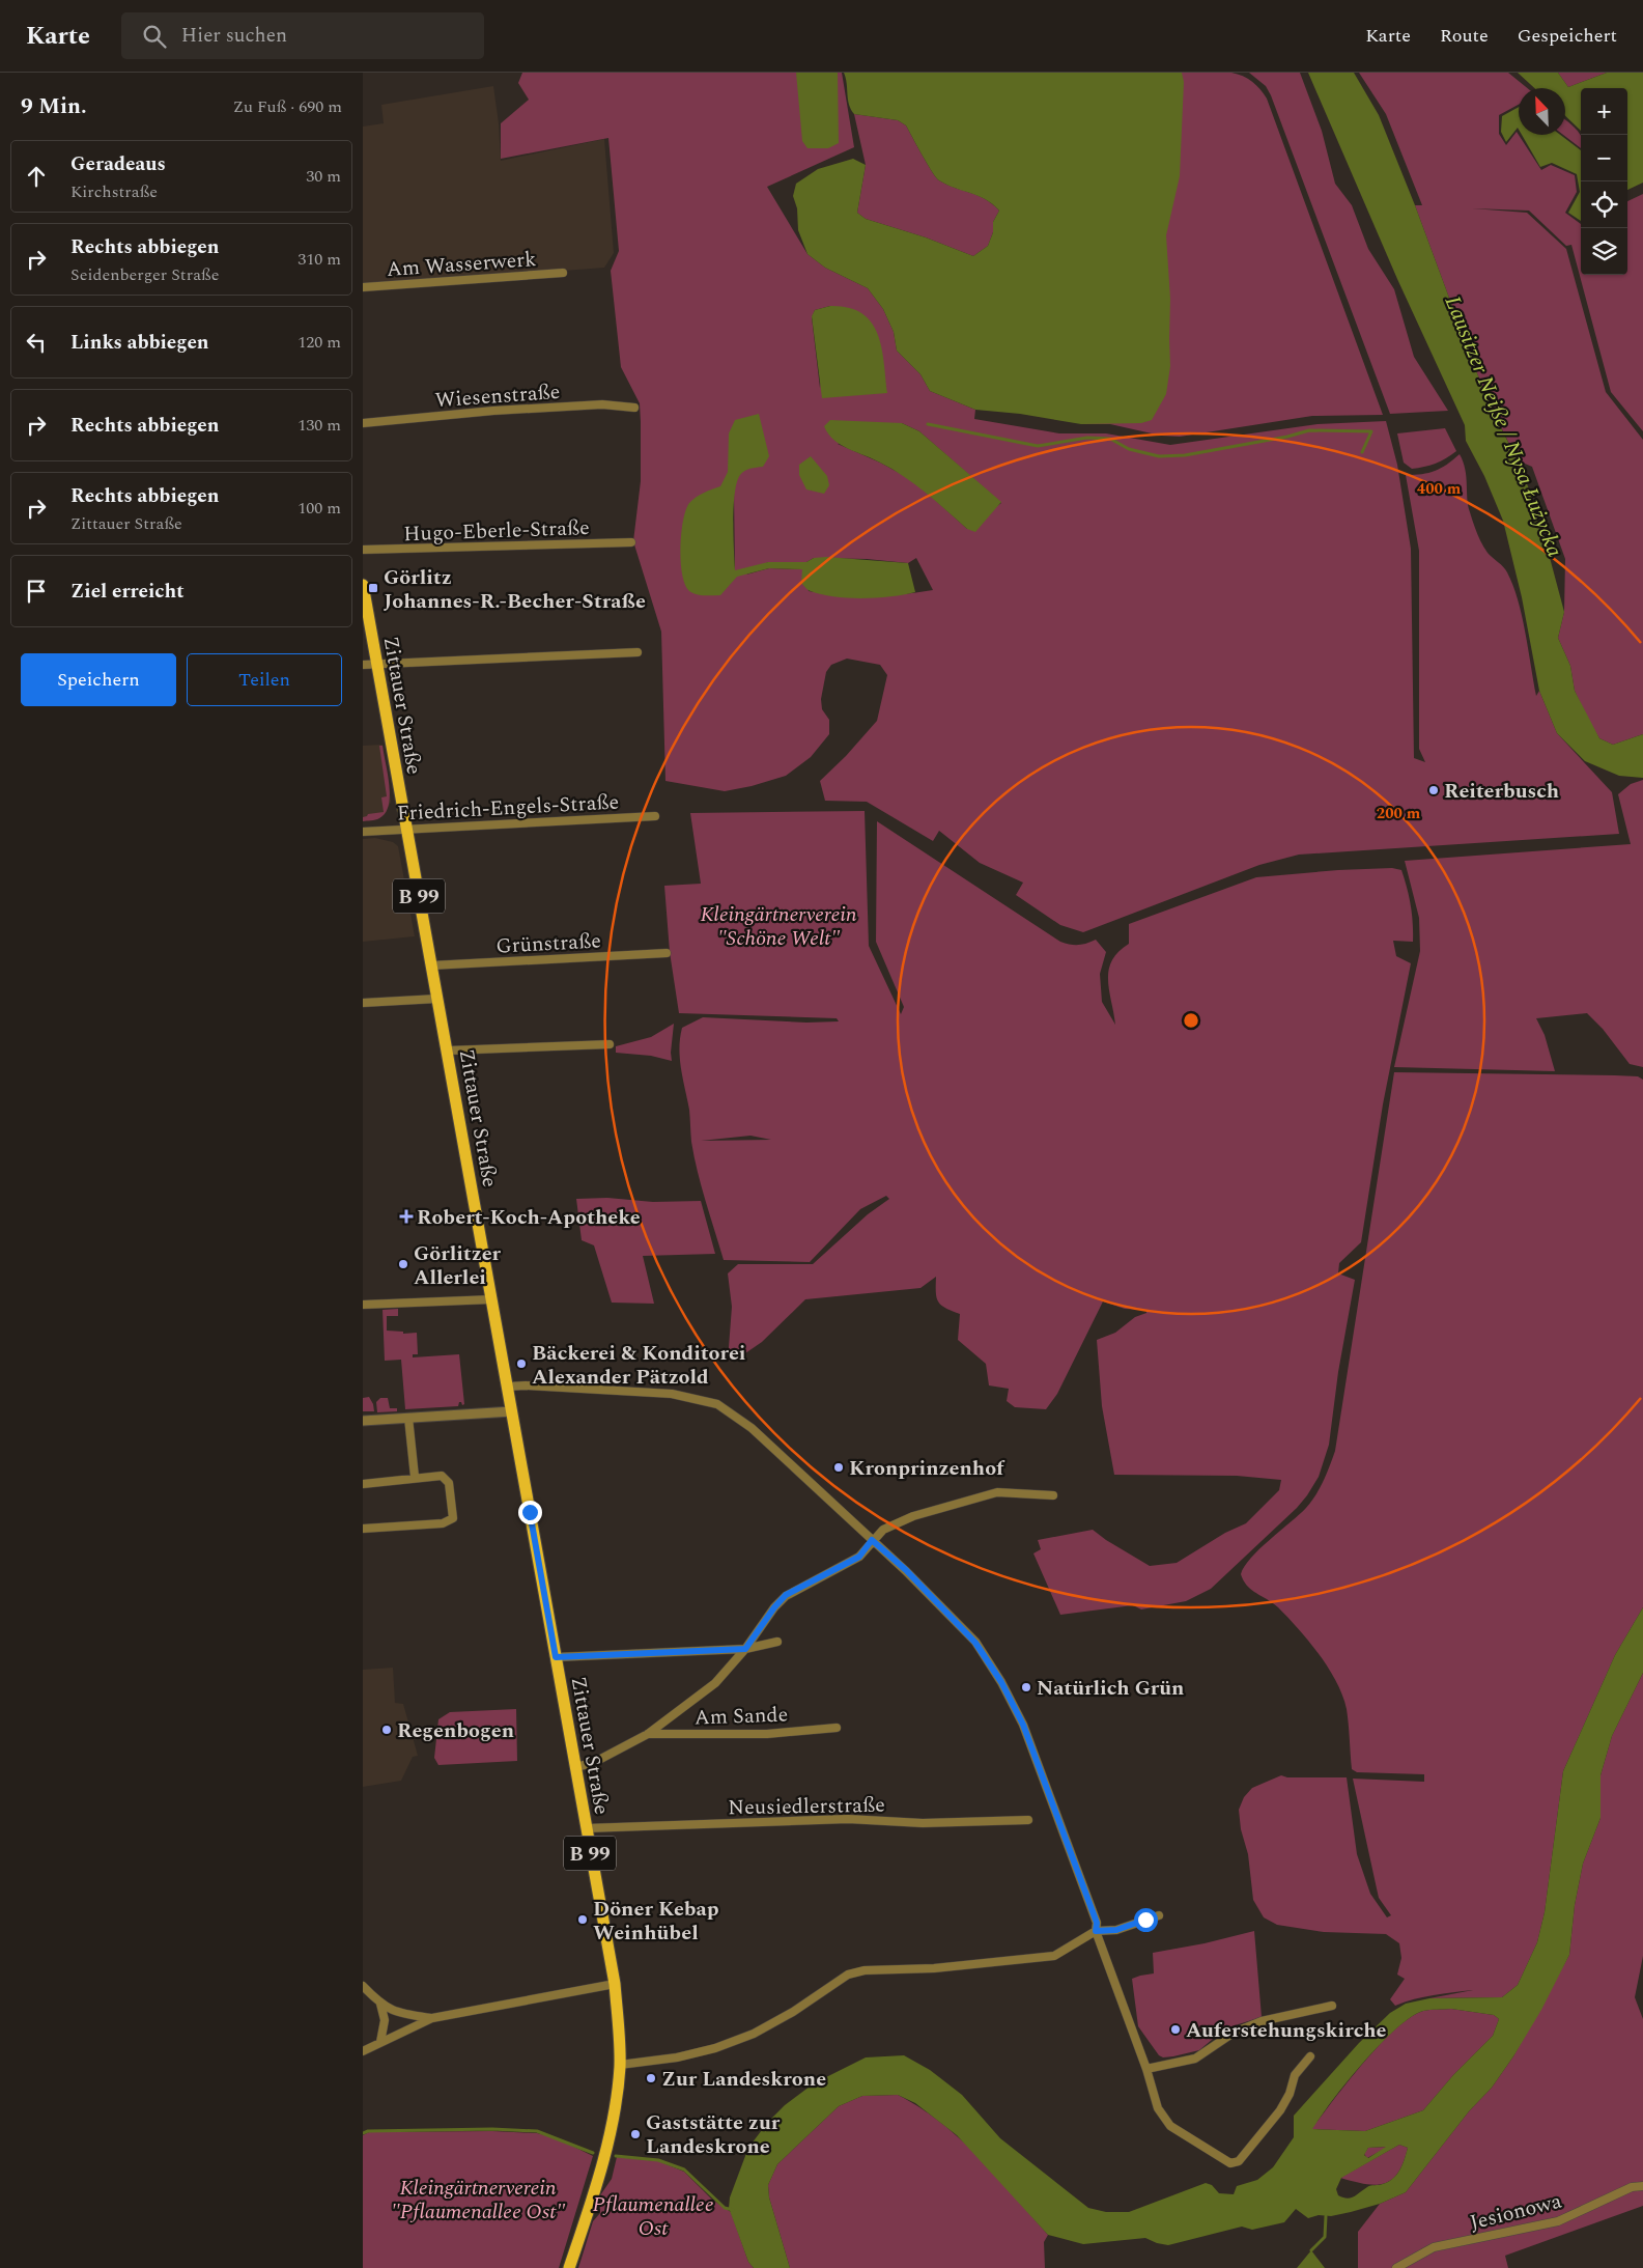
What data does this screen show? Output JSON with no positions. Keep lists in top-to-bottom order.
{
  "streets": {
    "main road": ["Zittauer Straße", "B 99"],
    "street": [
      "Am Wasserwerk",
      "Wiesenstraße",
      "Hugo-Eberle-Straße",
      "Friedrich-Engels-Straße",
      "Grünstraße",
      "Am Sande",
      "Neusiedlerstraße",
      "Jesionowa"
    ]
  },
  "crossings": [
    ["Zittauer Straße", "Friedrich-Engels-Straße"],
    ["Zittauer Straße", "Grünstraße"],
    ["Zittauer Straße", "Am Sande"],
    ["Zittauer Straße", "Neusiedlerstraße"]
  ],
  "water": ["Lausitzer Neiße / Nysa Łużycka"],
  "parks": ["Kleingärtnerverein \"Schöne Welt\"", "Kleingärtnerverein \"Pflaumenallee Ost\"", "Pflaumenallee Ost"],
  "places": {
    "transit": ["Görlitz Johannes-R.-Becher-Straße"],
    "other": [
      "Reiterbusch",
      "Görlitzer Allerlei",
      "Bäckerei & Konditorei Alexander Pätzold",
      "Kronprinzenhof",
      "Natürlich Grün",
      "Regenbogen",
      "Döner Kebap Weinhübel",
      "Auferstehungskirche",
      "Zur Landeskrone",
      "Gaststätte zur Landeskrone"
    ],
    "health": ["Robert-Koch-Apotheke"]
  },
  "north": "top left",
  "page": {
    "header": "Karte",
    "search": "Hier suchen",
    "nav": ["Karte", "Route", "Gespeichert"],
    "heading": ["9 Min.", "Zu Fuß · 690 m"],
    "map_buttons": ["+", "−"],
    "list": [
      ["Geradeaus", "Kirchstraße", "30 m"],
      ["Rechts abbiegen", "Seidenberger Straße", "310 m"],
      ["Links abbiegen", "120 m"],
      ["Rechts abbiegen", "130 m"],
      ["Rechts abbiegen", "Zittauer Straße", "100 m"],
      "Ziel erreicht"
    ],
    "buttons": ["Speichern", "Teilen"]
  },
  "rings": ["400 m", "200 m"]
}
